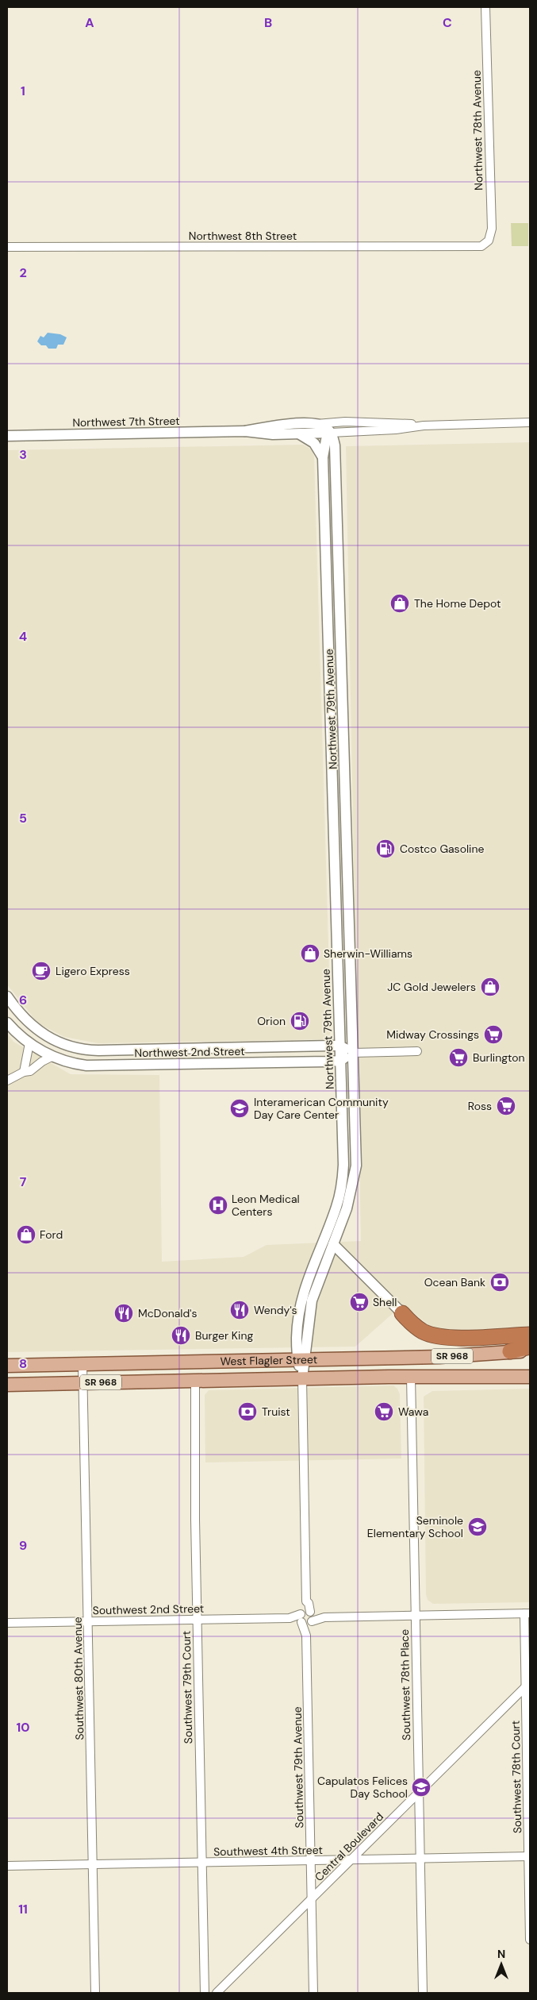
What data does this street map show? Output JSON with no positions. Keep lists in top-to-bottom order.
{
  "streets": {
    "main road": ["SR 968", "West Flagler Street"],
    "street": [
      "Northwest 78th Avenue",
      "Northwest 8th Street",
      "Northwest 7th Street",
      "Northwest 79th Avenue",
      "Northwest 2nd Street",
      "Southwest 2nd Street",
      "Southwest 80th Avenue",
      "Southwest 78th Place",
      "Southwest 79th Court",
      "Southwest 79th Avenue",
      "Southwest 78th Court",
      "Central Boulevard",
      "Southwest 4th Street"
    ]
  },
  "crossings": [
    ["Northwest 78th Avenue", "Northwest 8th Street"],
    ["Northwest 7th Street", "Northwest 79th Avenue"],
    ["Northwest 79th Avenue", "Northwest 2nd Street"],
    ["Northwest 79th Avenue", "West Flagler Street"],
    ["Northwest 79th Avenue", "Southwest 79th Avenue"],
    ["West Flagler Street", "Southwest 80th Avenue"],
    ["West Flagler Street", "Southwest 78th Place"],
    ["West Flagler Street", "Southwest 79th Court"],
    ["West Flagler Street", "Southwest 79th Avenue"],
    ["Southwest 2nd Street", "Southwest 80th Avenue"],
    ["Southwest 2nd Street", "Southwest 78th Place"],
    ["Southwest 2nd Street", "Southwest 79th Court"],
    ["Southwest 2nd Street", "Southwest 79th Avenue"],
    ["Southwest 2nd Street", "Southwest 78th Court"],
    ["Southwest 80th Avenue", "Southwest 4th Street"],
    ["Southwest 78th Place", "Central Boulevard"],
    ["Southwest 78th Place", "Southwest 4th Street"],
    ["Southwest 79th Court", "Southwest 4th Street"],
    ["Southwest 79th Avenue", "Central Boulevard"],
    ["Southwest 79th Avenue", "Southwest 4th Street"],
    ["Southwest 78th Court", "Central Boulevard"],
    ["Southwest 78th Court", "Southwest 4th Street"],
    ["Central Boulevard", "Southwest 4th Street"]
  ],
  "places": {
    "shop": [
      "The Home Depot",
      "Sherwin-Williams",
      "JC Gold Jewelers",
      "Ford"
    ],
    "fuel station": ["Costco Gasoline", "Orion"],
    "cafe": ["Ligero Express"],
    "supermarket": [
      "Midway Crossings",
      "Burlington",
      "Ross",
      "Shell",
      "Wawa"
    ],
    "school or university": ["Interamerican Community Day Care Center", "Seminole Elementary School", "Capulatos Felices Day School"],
    "hospital": ["Leon Medical Centers"],
    "bank": ["Ocean Bank", "Truist"],
    "restaurant": ["Wendy's", "McDonald's", "Burger King"]
  },
  "north": "top",
  "grid": {
    "columns": ["A", "B", "C"],
    "rows": [
      "1",
      "2",
      "3",
      "4",
      "5",
      "6",
      "7",
      "8",
      "9",
      "10",
      "11"
    ]
  }
}
